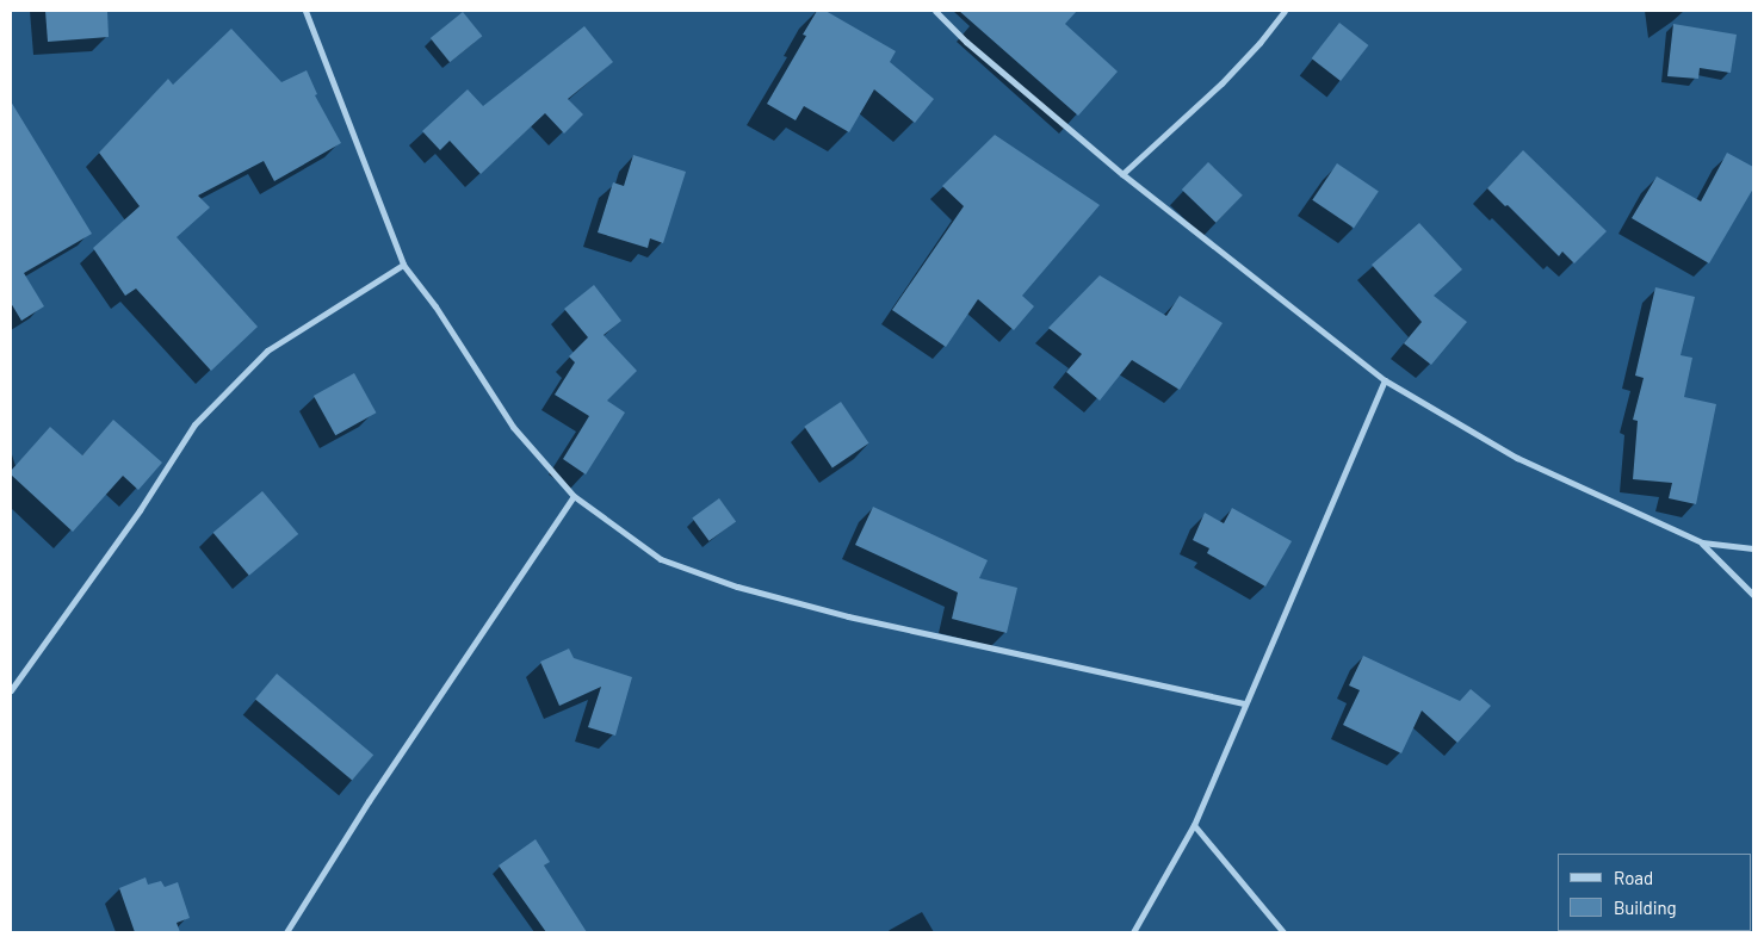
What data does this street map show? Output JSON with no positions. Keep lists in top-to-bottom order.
{
  "legend": ["Road", "Building"]
}
